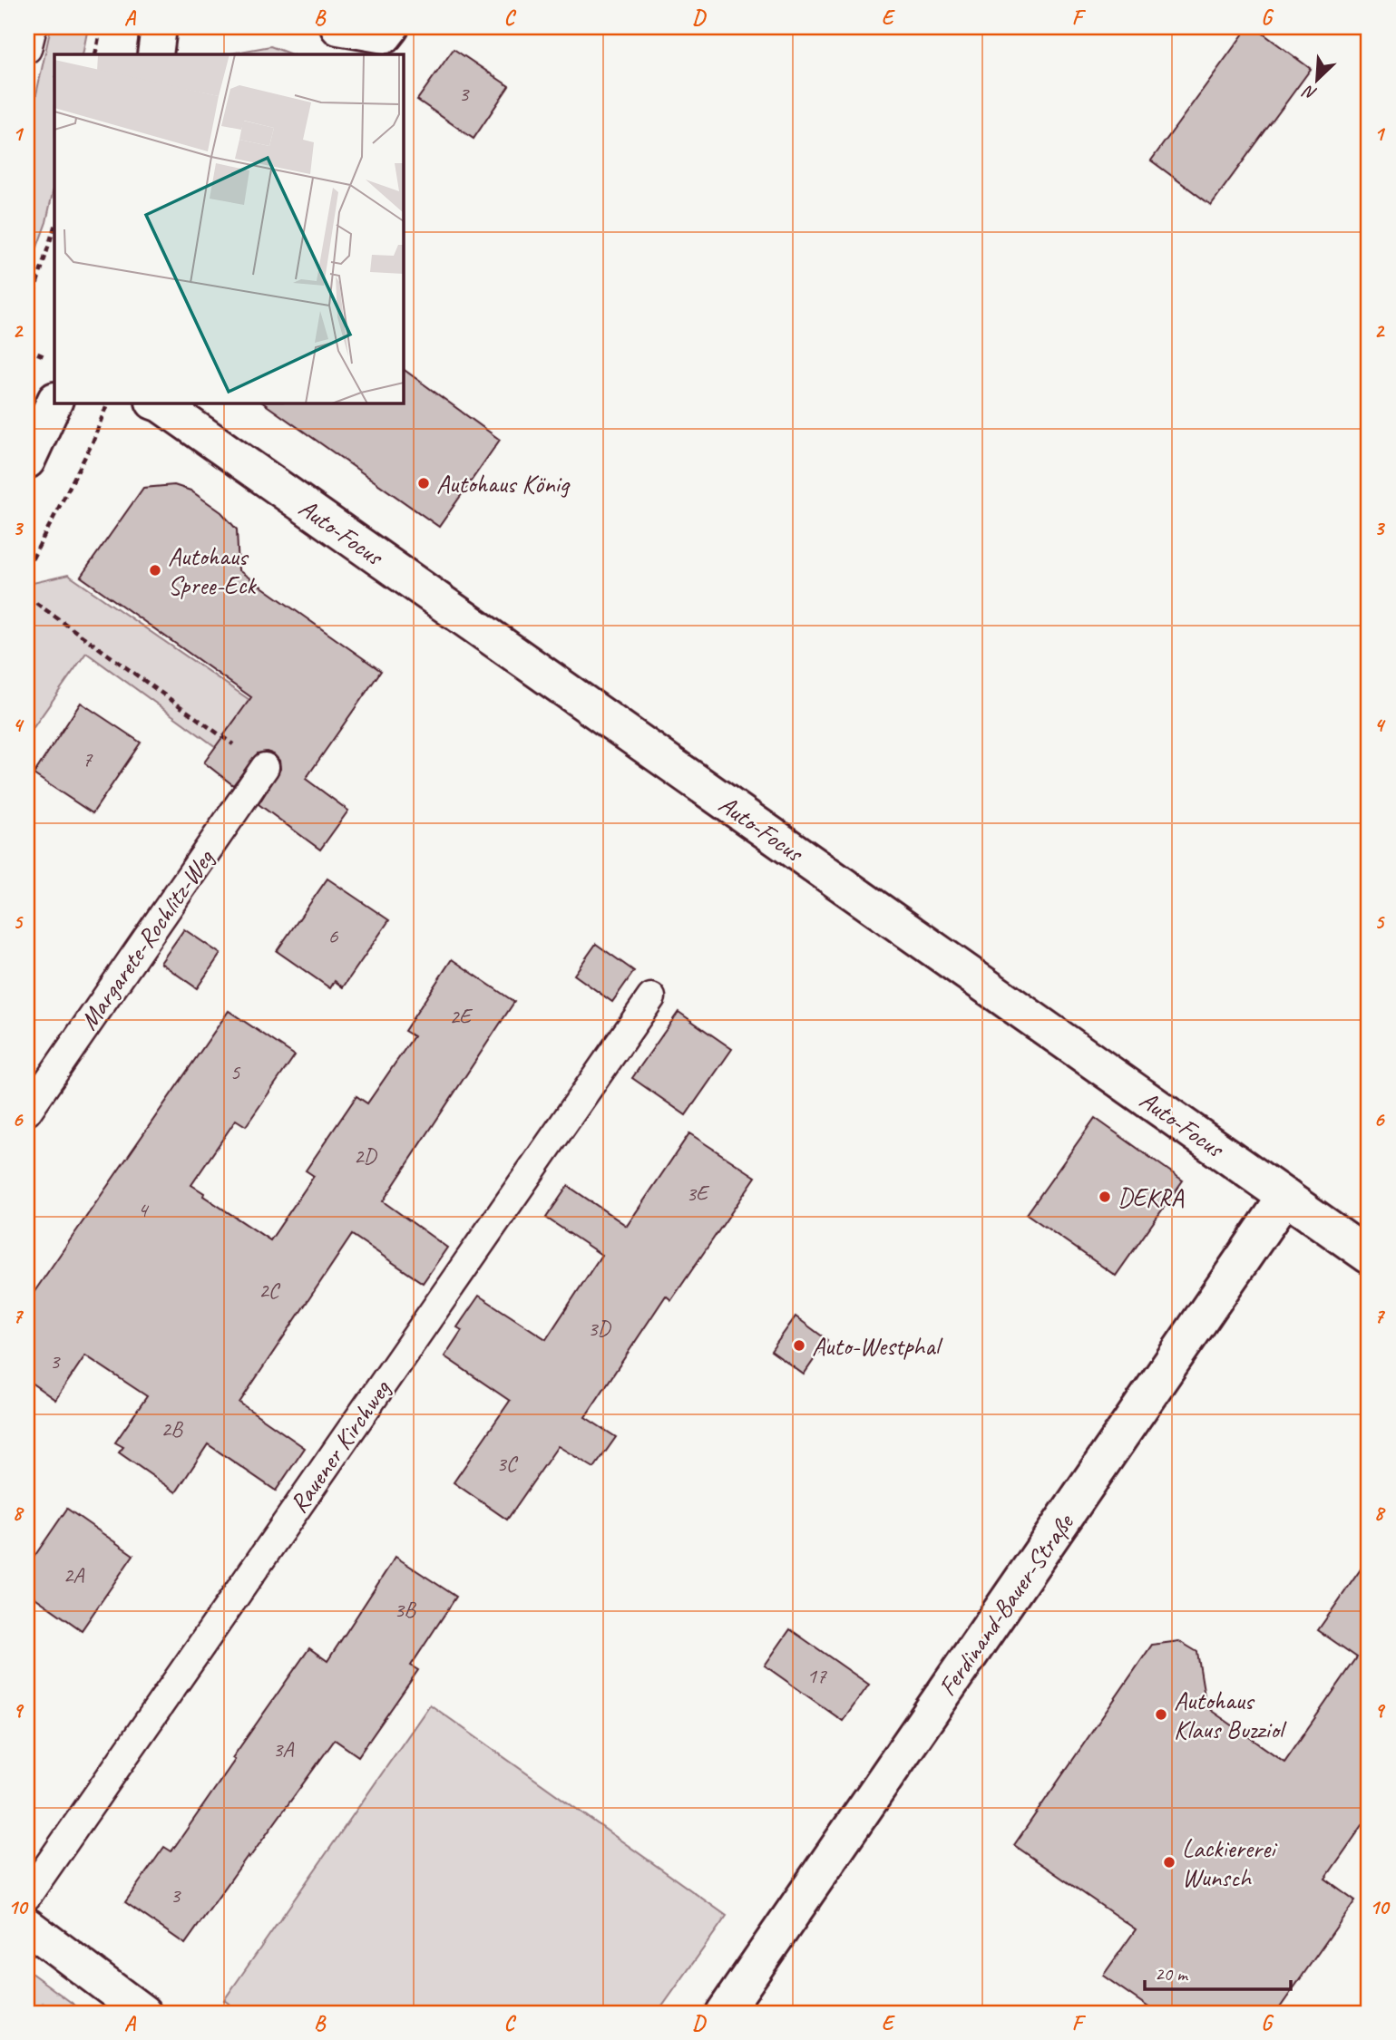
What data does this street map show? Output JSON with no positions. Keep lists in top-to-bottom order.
{
  "streets": {
    "street": ["Auto-Focus", "Ferdinand-Bauer-Straße"],
    "lane": ["Margarete-Rochlitz-Weg", "Rauener Kirchweg"]
  },
  "crossings": [
    ["Auto-Focus", "Ferdinand-Bauer-Straße"]
  ],
  "places": [
    "Autohaus König",
    "Autohaus Spree-Eck",
    "DEKRA",
    "Auto-Westphal",
    "Autohaus Klaus Buzziol",
    "Lackiererei Wunsch"
  ],
  "house_numbers": [
    "3",
    "7",
    "6",
    "2E",
    "5",
    "2D",
    "3E",
    "4",
    "2C",
    "3D",
    "3",
    "2B",
    "3C",
    "2A",
    "3B",
    "17",
    "3A",
    "3"
  ],
  "scale_bar": "20 m",
  "north": "bottom left",
  "grid": {
    "columns": [
      "A",
      "B",
      "C",
      "D",
      "E",
      "F",
      "G"
    ],
    "rows": [
      "1",
      "2",
      "3",
      "4",
      "5",
      "6",
      "7",
      "8",
      "9",
      "10"
    ]
  }
}
